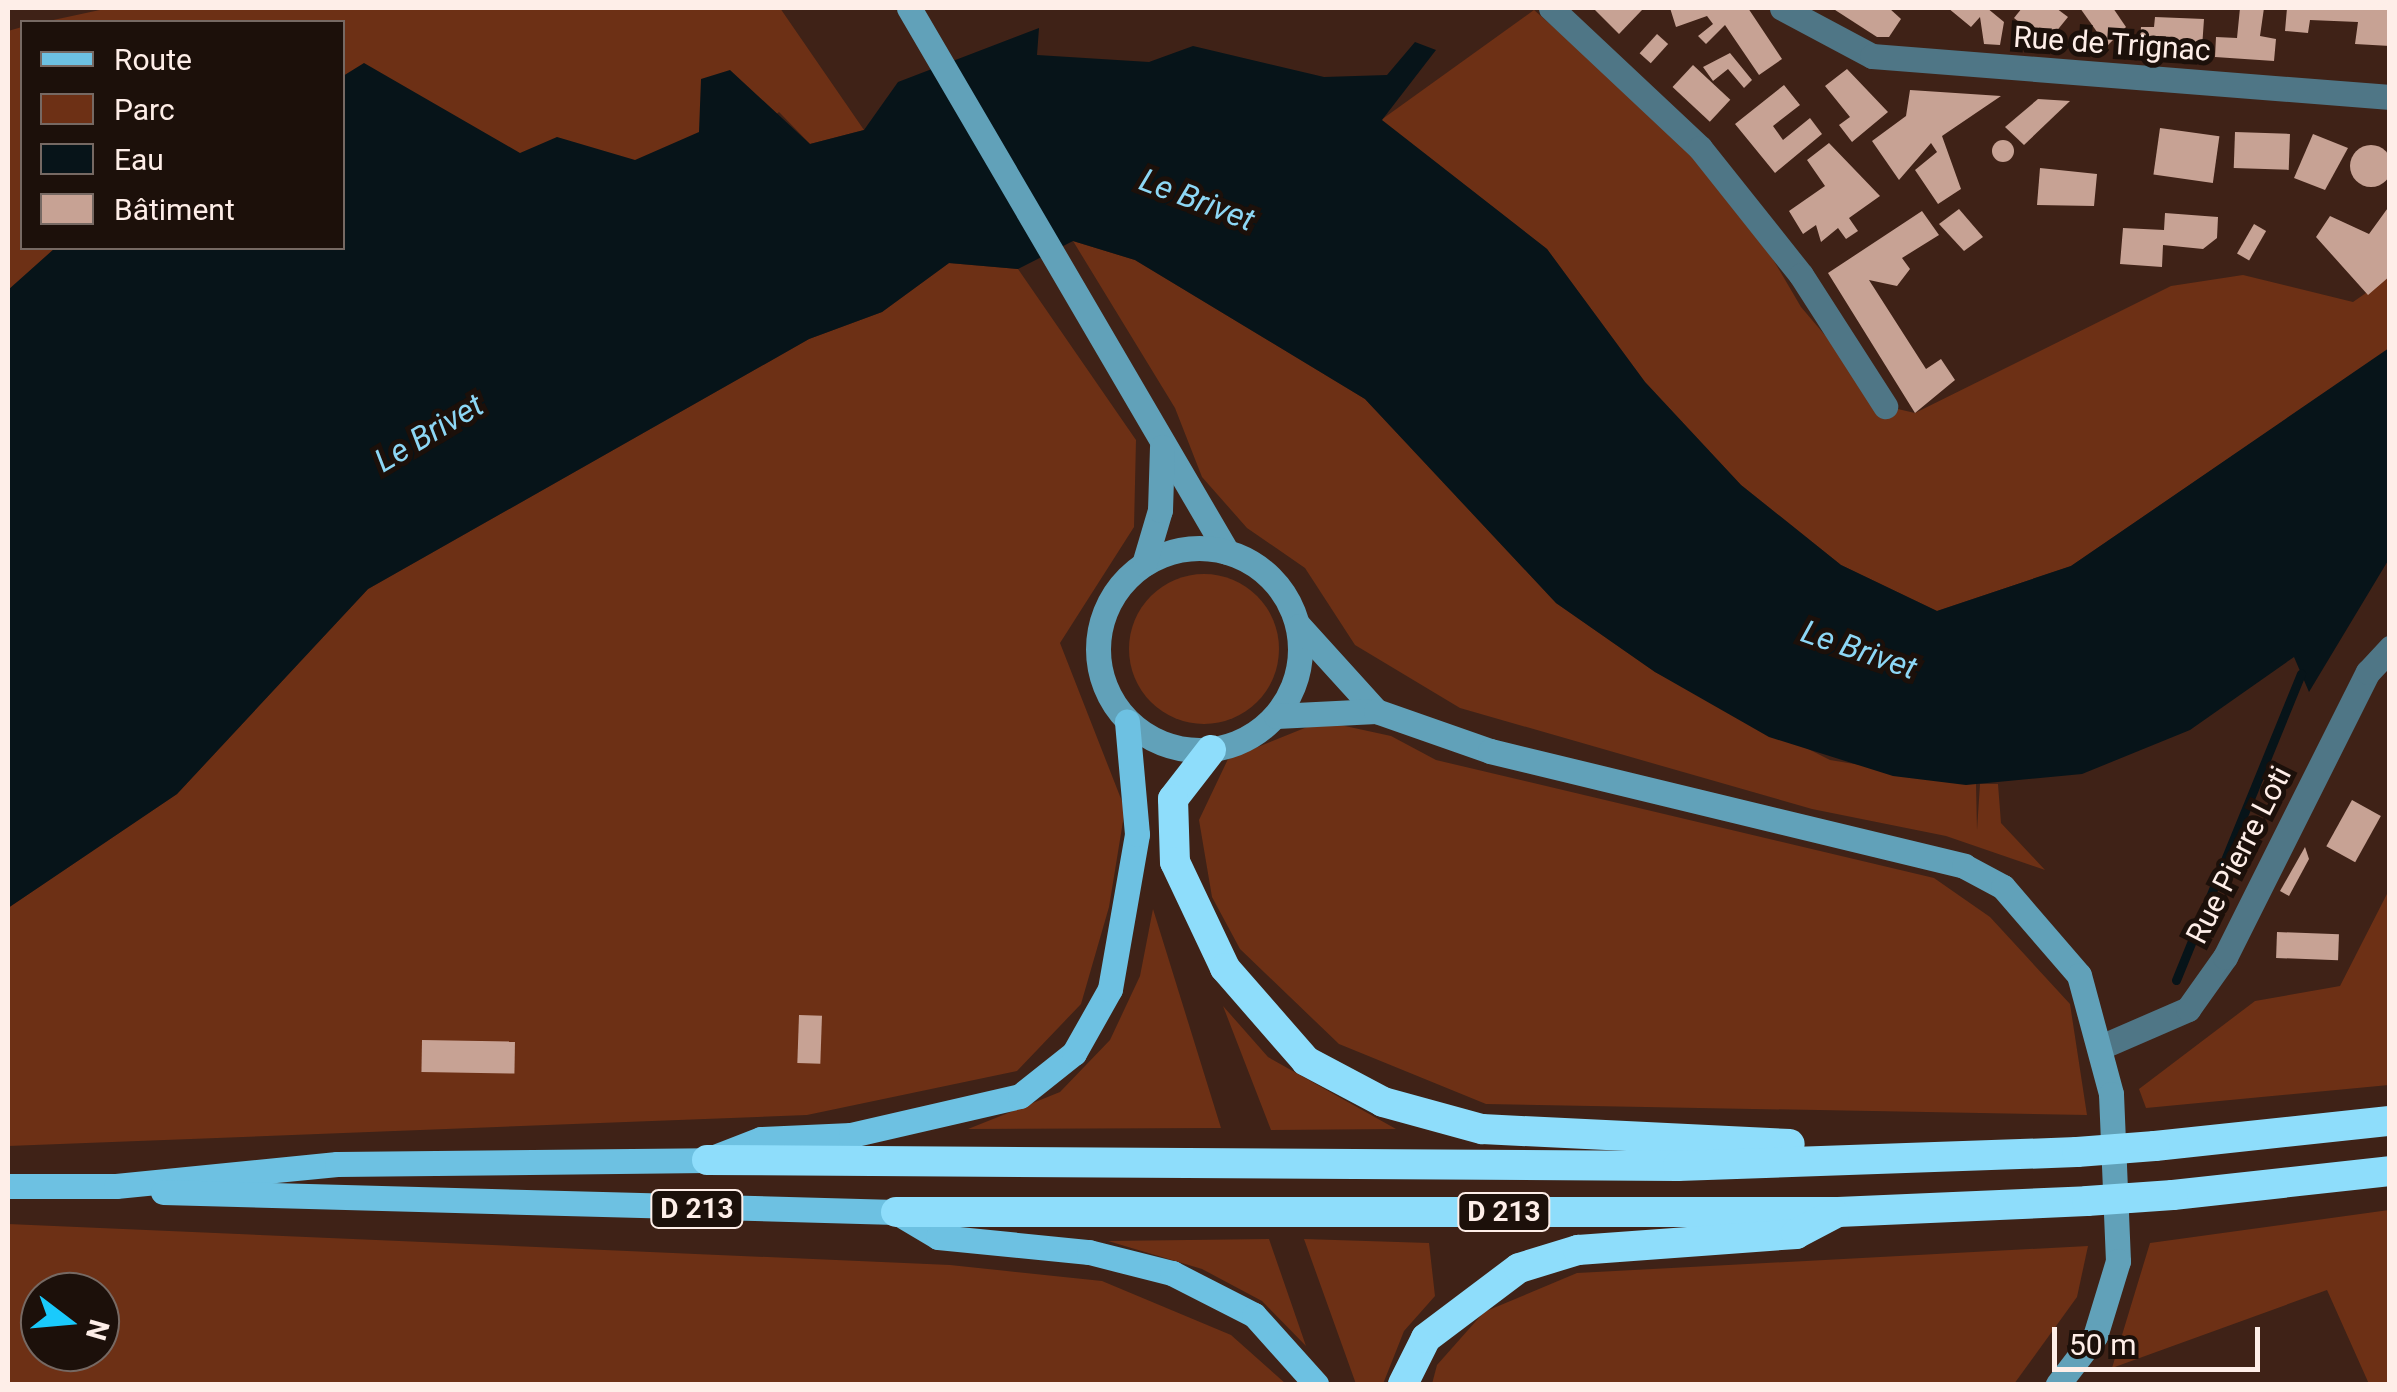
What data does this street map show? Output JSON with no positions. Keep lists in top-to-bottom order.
{
  "streets": {
    "highway": ["D 213"],
    "street": ["Rue de Trignac", "Rue Pierre Loti"]
  },
  "water": ["Le Brivet"],
  "legend": [
    "Route",
    "Parc",
    "Eau",
    "Bâtiment"
  ],
  "scale_bar": "50 m",
  "north": "right"
}
